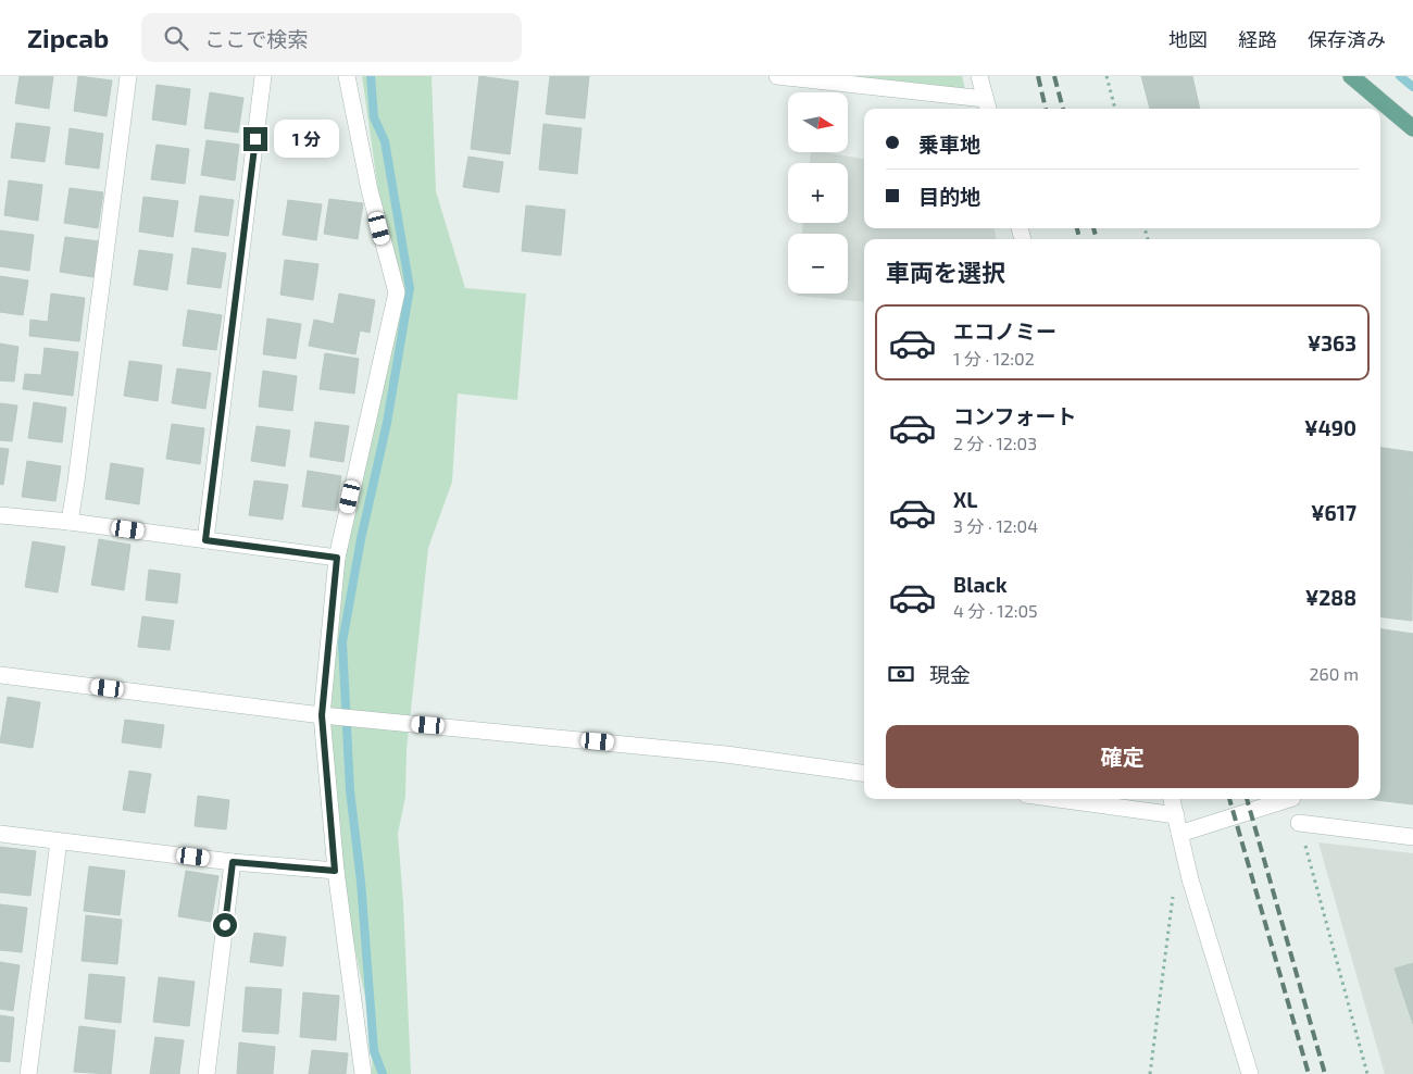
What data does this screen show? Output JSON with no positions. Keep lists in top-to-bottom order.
{
  "north": "right",
  "page": {
    "header": "Zipcab",
    "search": "ここで検索",
    "nav": ["地図", "経路", "保存済み"],
    "map_buttons": ["+", "−"],
    "banner": ["乗車地", "目的地"],
    "bubble": "1 分",
    "heading": "車両を選択",
    "list": [
      {
        "name": "エコノミー",
        "note": "1 分 · 12:02",
        "value": "¥363"
      },
      {
        "name": "コンフォート",
        "note": "2 分 · 12:03",
        "value": "¥490"
      },
      {
        "name": "XL",
        "note": "3 分 · 12:04",
        "value": "¥617"
      },
      {
        "name": "Black",
        "note": "4 分 · 12:05",
        "value": "¥288"
      }
    ],
    "pay": ["現金", "260 m"],
    "buttons": "確定"
  }
}
